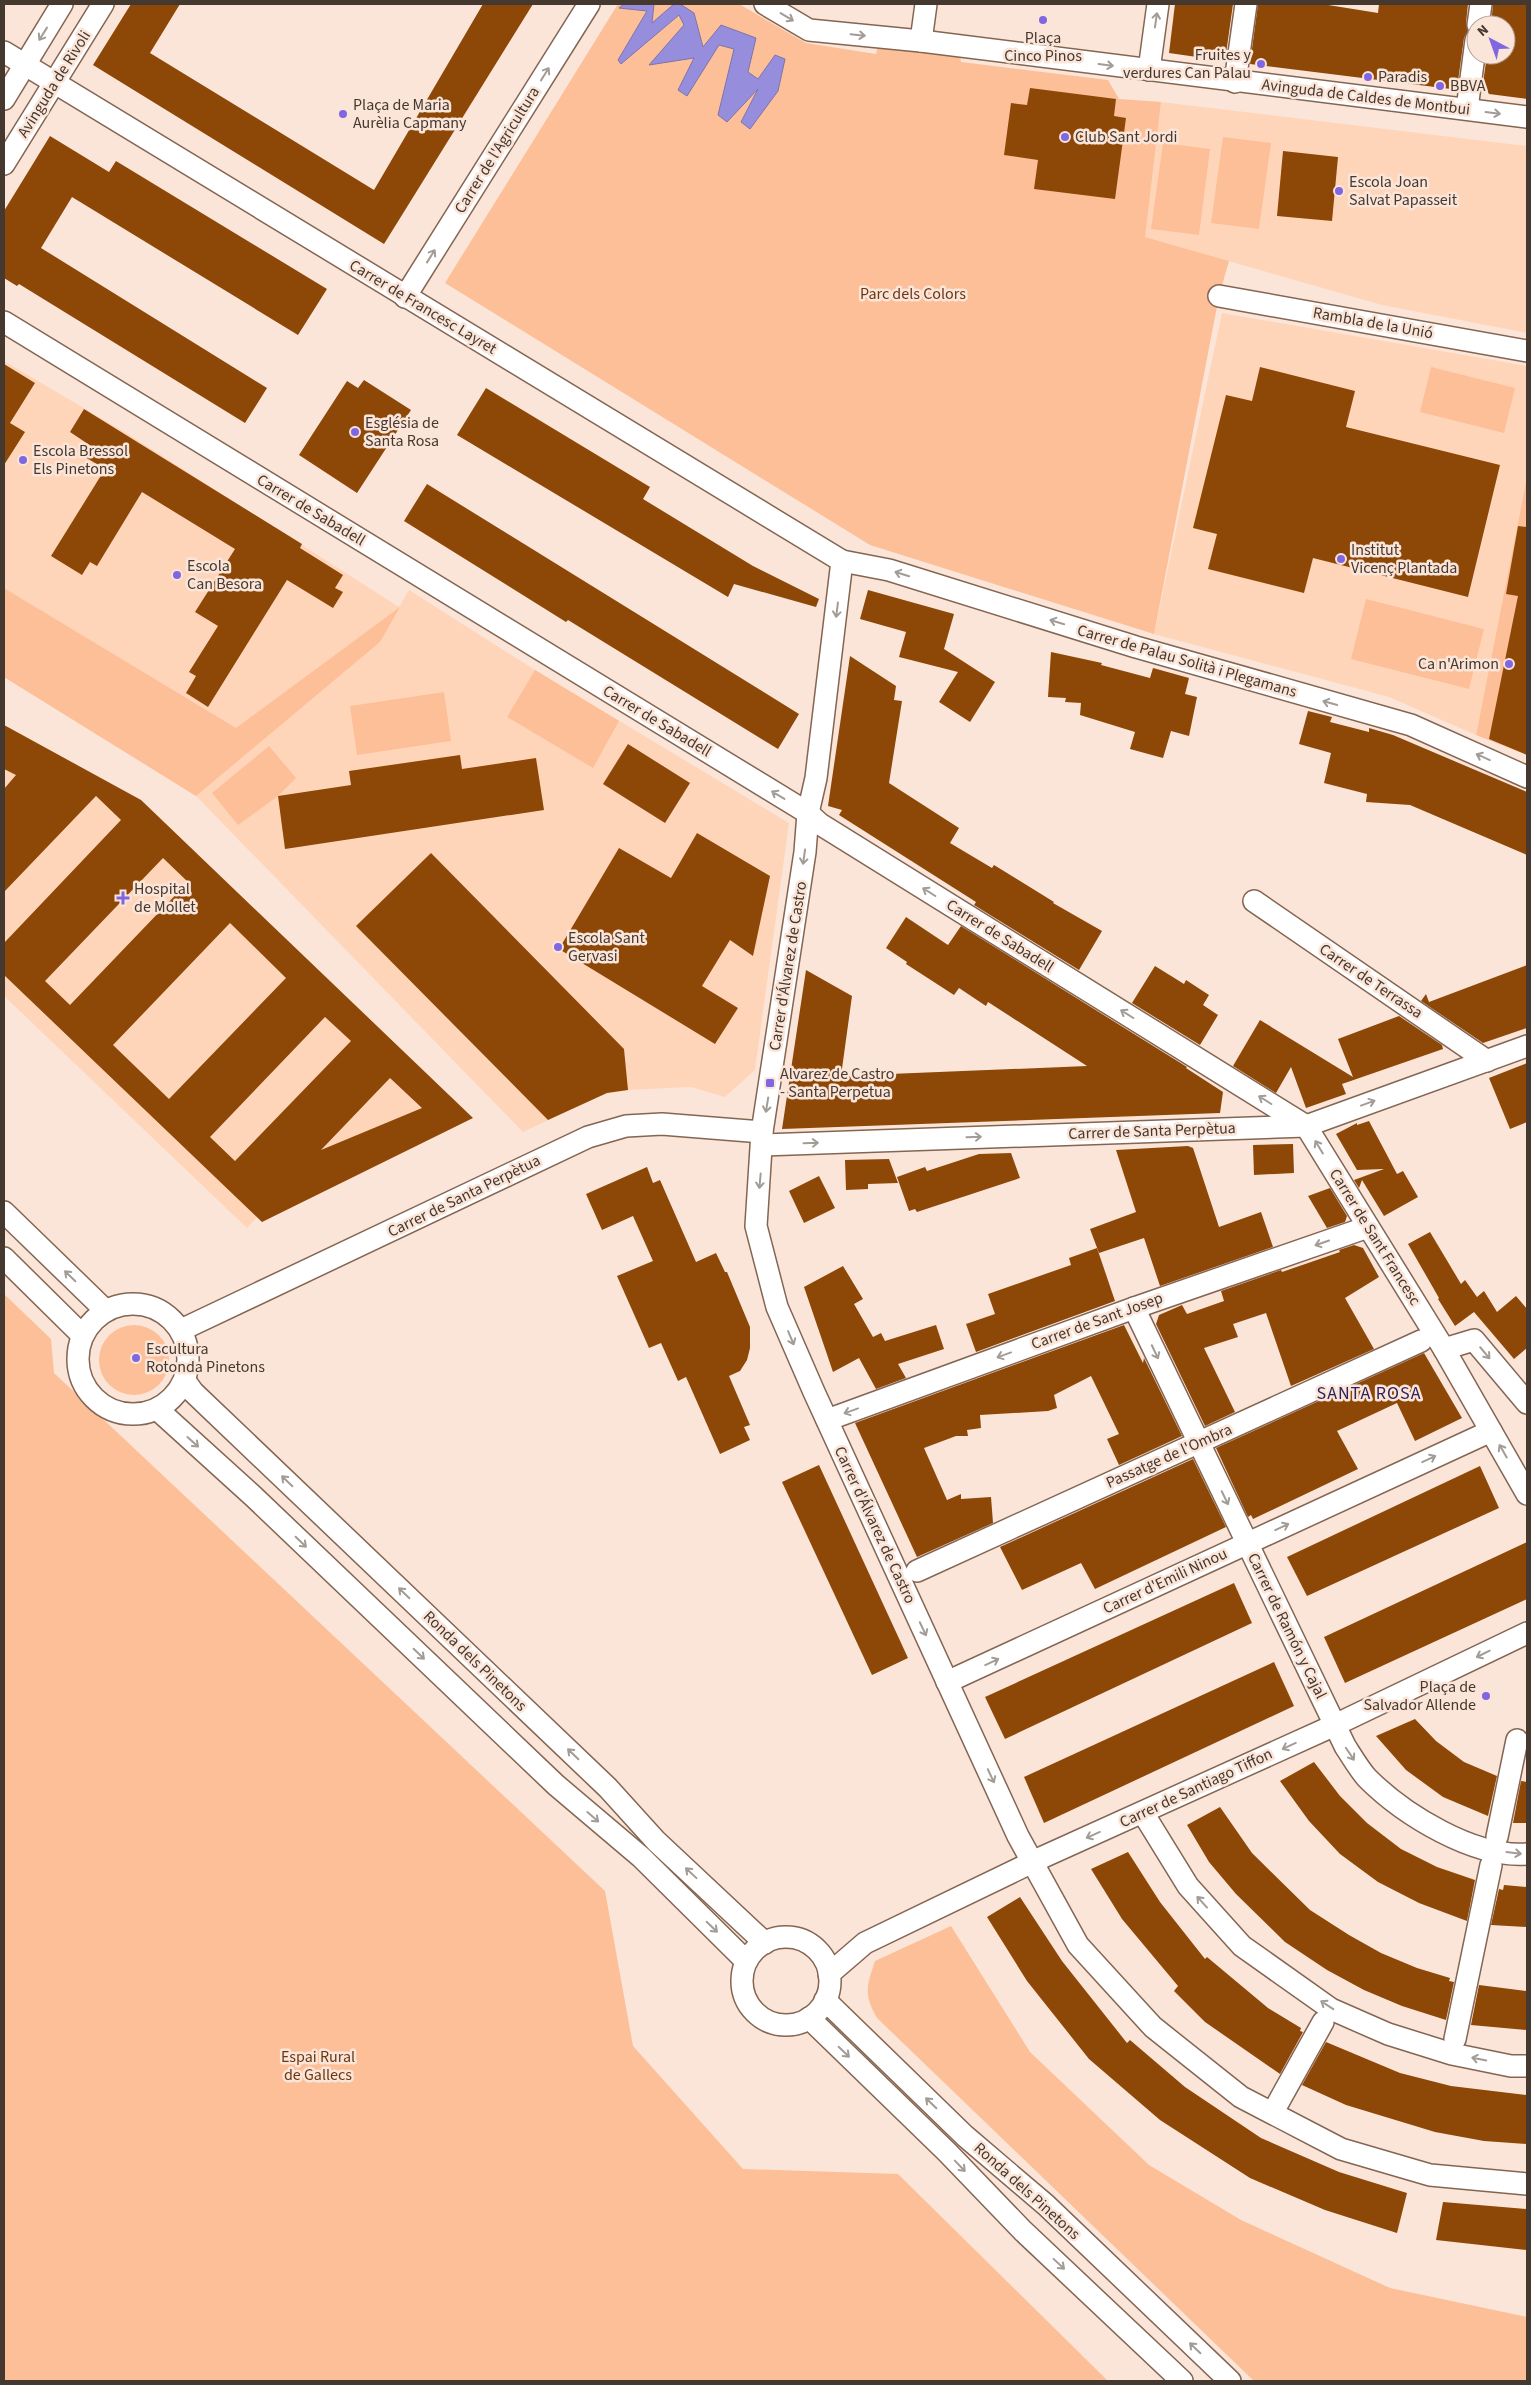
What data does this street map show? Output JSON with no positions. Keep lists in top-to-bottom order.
{
  "streets": {
    "street": [
      "Avinguda de Rivoli",
      "Avinguda de Caldes de Montbui",
      "Carrer de l'Agricultura",
      "Carrer de Francesc Layret",
      "Rambla de la Unió",
      "Carrer de Sabadell",
      "Carrer de Palau Solità i Plegamans",
      "Carrer d'Álvarez de Castro",
      "Carrer de Terrassa",
      "Carrer de Santa Perpètua",
      "Carrer de Sant Francesc",
      "Carrer de Sant Josep",
      "Passatge de l'Ombra",
      "Carrer d'Emili Ninou",
      "Carrer de Ramón y Cajal",
      "Ronda dels Pinetons",
      "Carrer de Santiago Tiffon"
    ]
  },
  "crossings": [
    ["Avinguda de Rivoli", "Carrer de Francesc Layret"],
    ["Carrer de l'Agricultura", "Carrer de Francesc Layret"],
    ["Carrer de Francesc Layret", "Carrer de Palau Solità i Plegamans"],
    ["Carrer de Francesc Layret", "Carrer d'Álvarez de Castro"],
    ["Carrer de Sabadell", "Carrer d'Álvarez de Castro"],
    ["Carrer de Sabadell", "Carrer de Santa Perpètua"],
    ["Carrer de Sabadell", "Carrer de Sant Francesc"],
    ["Carrer de Palau Solità i Plegamans", "Carrer d'Álvarez de Castro"],
    ["Carrer d'Álvarez de Castro", "Carrer de Santa Perpètua"],
    ["Carrer d'Álvarez de Castro", "Carrer de Sant Josep"],
    ["Carrer d'Álvarez de Castro", "Carrer d'Emili Ninou"],
    ["Carrer d'Álvarez de Castro", "Carrer de Santiago Tiffon"],
    ["Carrer de Terrassa", "Carrer de Santa Perpètua"],
    ["Carrer de Santa Perpètua", "Carrer de Sant Francesc"],
    ["Carrer de Santa Perpètua", "Ronda dels Pinetons"],
    ["Carrer de Sant Francesc", "Carrer de Sant Josep"],
    ["Carrer de Sant Francesc", "Carrer d'Emili Ninou"],
    ["Carrer de Sant Josep", "Carrer de Ramón y Cajal"],
    ["Passatge de l'Ombra", "Carrer de Ramón y Cajal"],
    ["Carrer d'Emili Ninou", "Carrer de Ramón y Cajal"],
    ["Carrer de Ramón y Cajal", "Carrer de Santiago Tiffon"],
    ["Ronda dels Pinetons", "Carrer de Santiago Tiffon"]
  ],
  "one_way": [
    "Avinguda de Caldes de Montbui",
    "Carrer de l'Agricultura",
    "Carrer de Sabadell",
    "Carrer de Palau Solità i Plegamans",
    "Carrer d'Álvarez de Castro",
    "Carrer de Santa Perpètua",
    "Carrer de Sant Francesc",
    "Carrer de Sant Josep",
    "Carrer d'Emili Ninou",
    "Carrer de Ramón y Cajal",
    "Carrer de Santiago Tiffon"
  ],
  "districts": ["SANTA ROSA"],
  "parks": ["Parc dels Colors", "Espai Rural de Gallecs"],
  "places": {
    "other": [
      "Plaça Cinco Pinos",
      "Fruites y verdures Can Palau",
      "Paradis",
      "BBVA",
      "Plaça de Maria Aurèlia Capmany",
      "Club Sant Jordi",
      "Escola Joan Salvat Papasseit",
      "Església de Santa Rosa",
      "Escola Bressol Els Pinetons",
      "Institut Vicenç Plantada",
      "Escola Can Besora",
      "Ca n'Arimon",
      "Escola Sant Gervasi",
      "Escultura Rotonda Pinetons",
      "Plaça de Salvador Allende"
    ],
    "health": ["Hospital de Mollet"],
    "transit": ["Alvarez de Castro - Santa Perpetua"]
  },
  "north": "top left"
}
